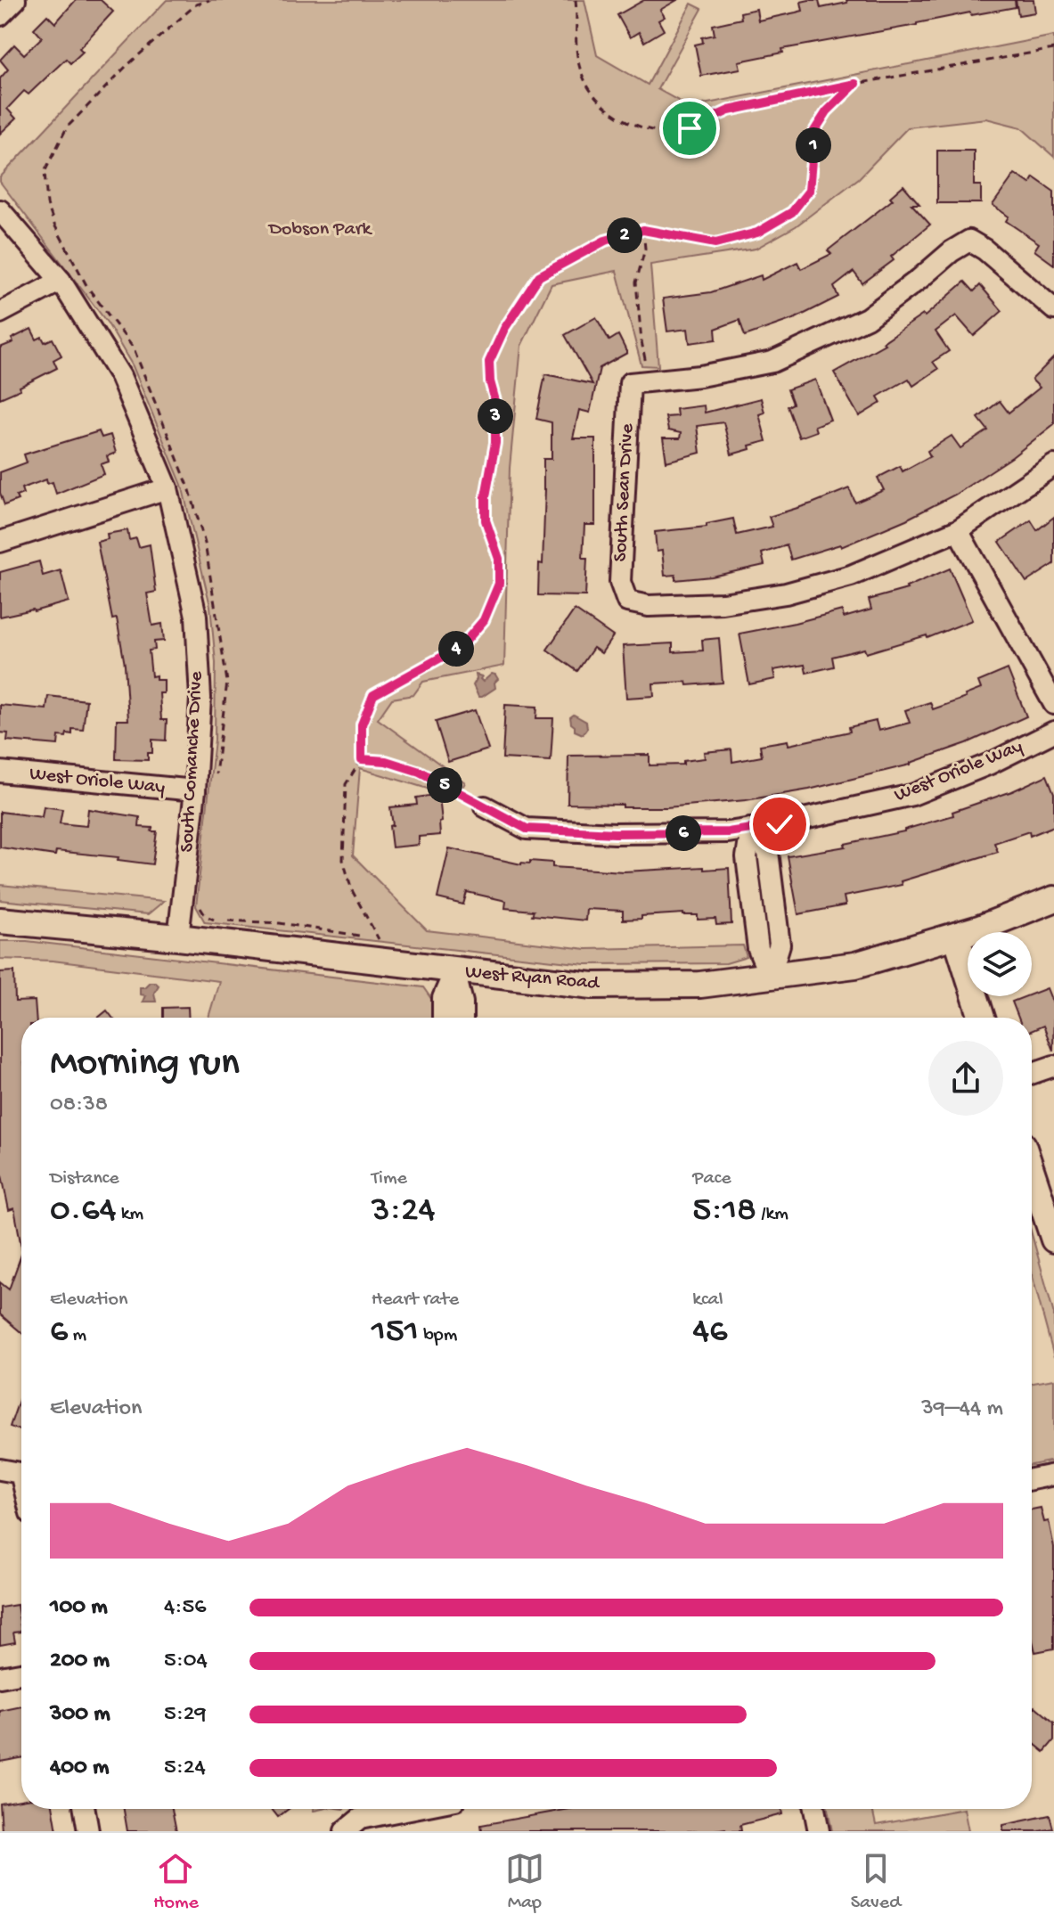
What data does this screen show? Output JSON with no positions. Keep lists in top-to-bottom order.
{
  "streets": {
    "street": [
      "South Sean Drive",
      "South Comanche Drive",
      "West Oriole Way",
      "West Ryan Road"
    ]
  },
  "crossings": [
    ["South Comanche Drive", "West Oriole Way"],
    ["South Comanche Drive", "West Ryan Road"]
  ],
  "parks": ["Dobson Park"],
  "page": {
    "pins": [
      "1",
      "2",
      "3",
      "4",
      "5",
      "6"
    ],
    "heading": ["Morning run", "08:38"],
    "stats": [
      ["Distance", "0.64 km"],
      ["Time", "3:24"],
      ["Pace", "5:18 /km"],
      ["Elevation", "6 m"],
      ["Heart rate", "151 bpm"],
      ["kcal", "46"]
    ],
    "chart": ["Elevation", "39–44 m"],
    "list": [
      {
        "name": "100 m",
        "note": "4:56"
      },
      {
        "name": "200 m",
        "note": "5:04"
      },
      {
        "name": "300 m",
        "note": "5:29"
      },
      {
        "name": "400 m",
        "note": "5:24"
      }
    ],
    "tabs": ["Home", "Map", "Saved"]
  }
}
